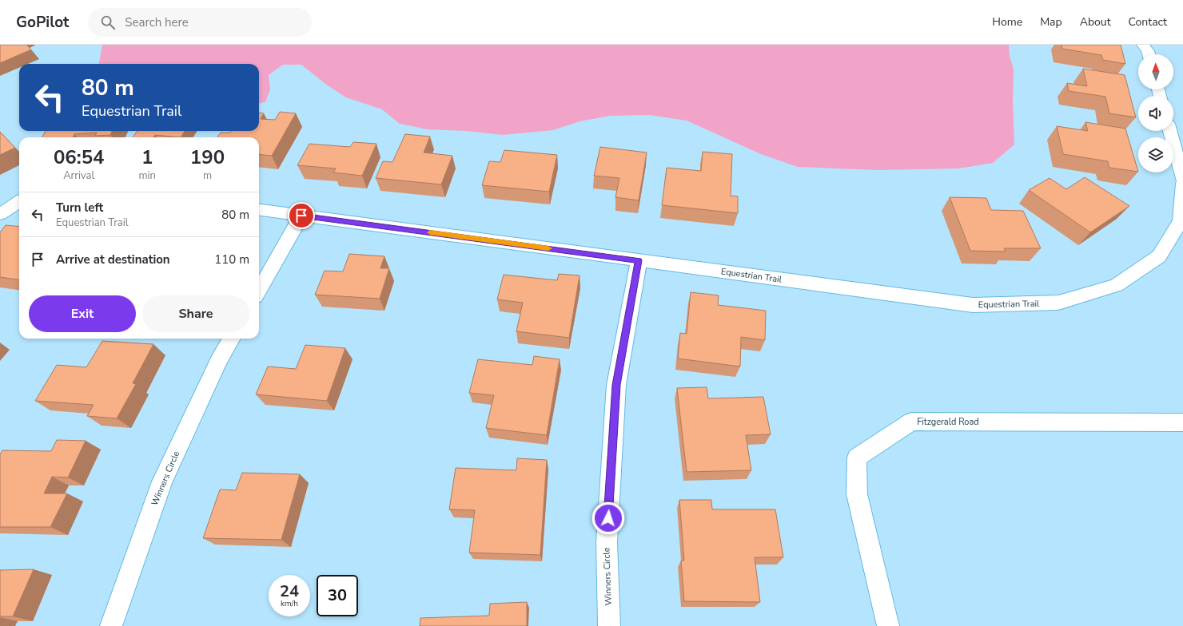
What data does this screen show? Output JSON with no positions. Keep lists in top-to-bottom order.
{
  "streets": {
    "street": ["Equestrian Trail", "Fitzgerald Road", "Winners Circle"]
  },
  "crossings": [
    ["Equestrian Trail", "Winners Circle"]
  ],
  "north": "top",
  "page": {
    "header": "GoPilot",
    "search": "Search here",
    "nav": [
      "Home",
      "Map",
      "About",
      "Contact"
    ],
    "turn": ["80 m", "Equestrian Trail"],
    "eta": [
      "06:54",
      "Arrival",
      "1",
      "min",
      "190",
      "m"
    ],
    "list": [
      {
        "name": "Turn left",
        "note": "Equestrian Trail",
        "value": "80 m"
      },
      {
        "name": "Arrive at destination",
        "value": "110 m"
      }
    ],
    "buttons": ["Exit", "Share"],
    "speed": "24 km/h",
    "limit": "30"
  }
}
